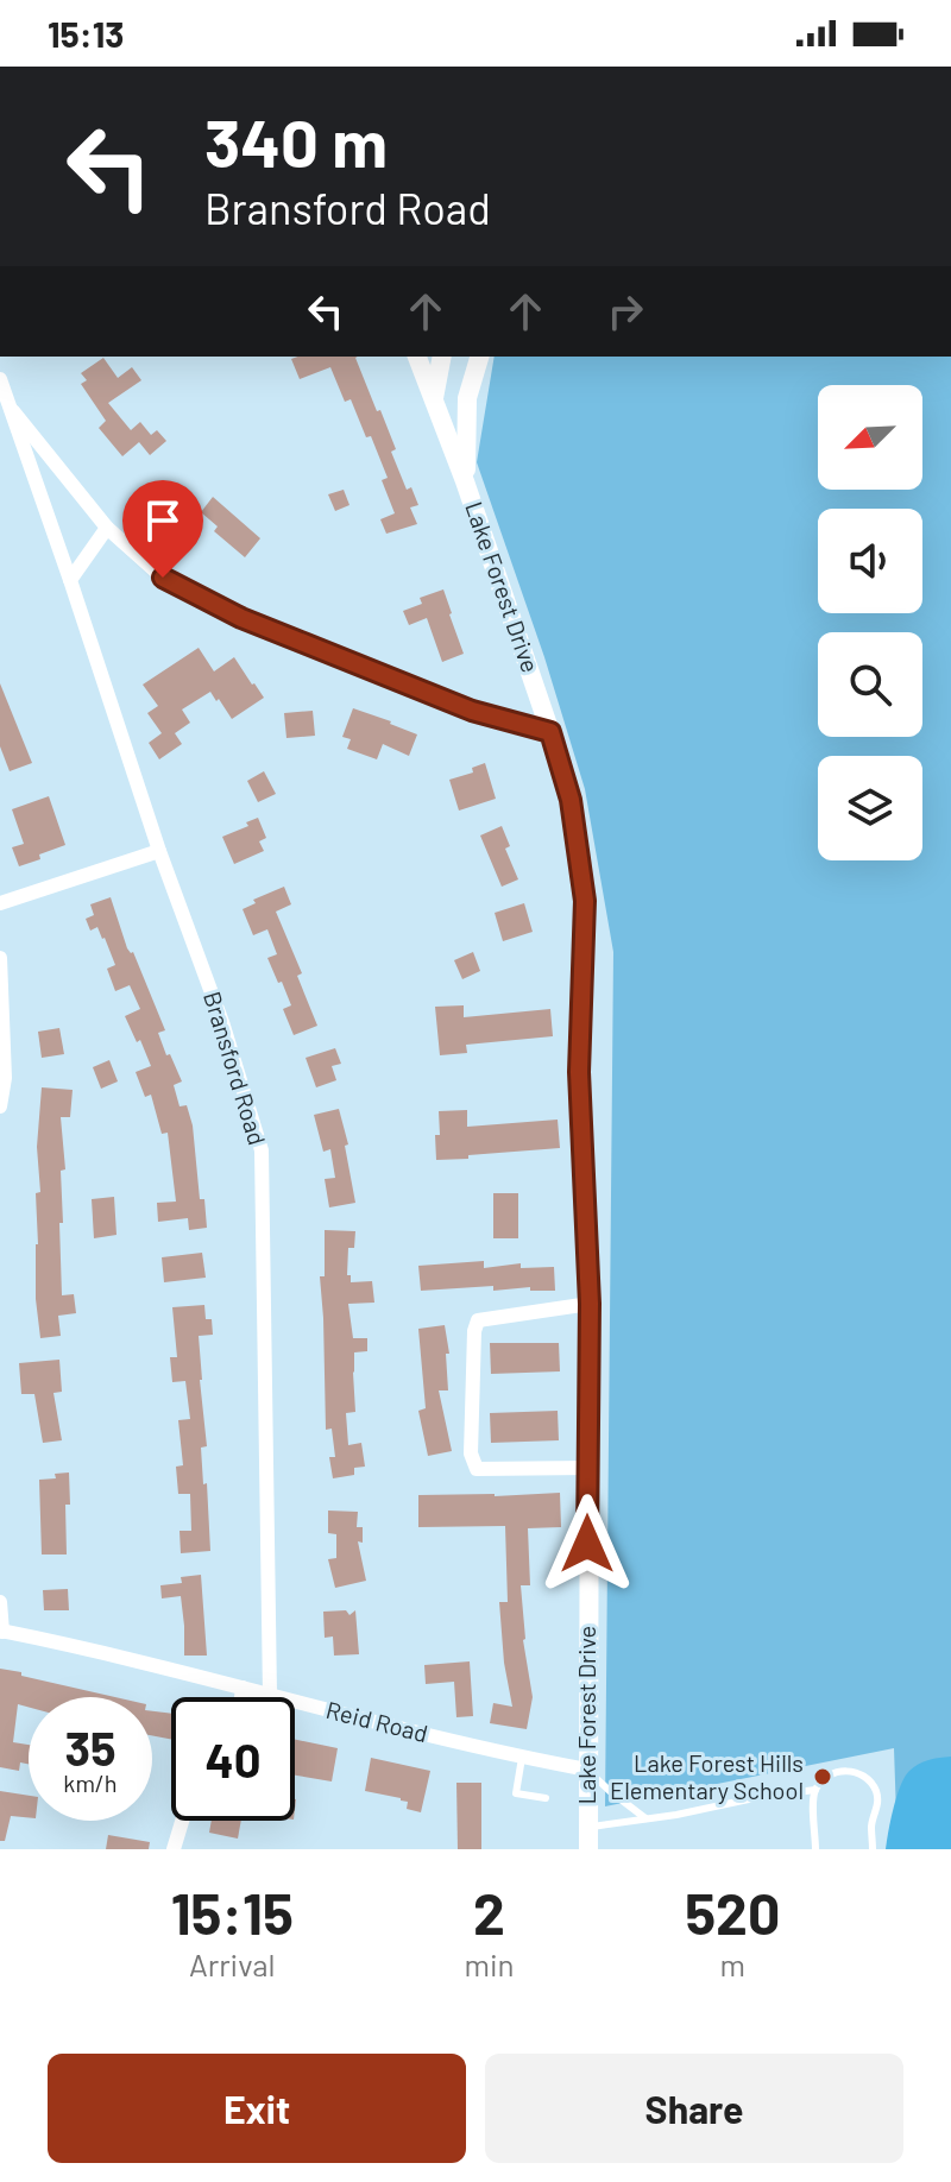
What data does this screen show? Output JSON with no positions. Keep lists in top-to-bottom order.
{
  "streets": {
    "street": ["Lake Forest Drive", "Bransford Road", "Reid Road"]
  },
  "crossings": [
    ["Lake Forest Drive", "Reid Road"],
    ["Bransford Road", "Reid Road"]
  ],
  "places": ["Lake Forest Hills Elementary School"],
  "north": "bottom left",
  "page": {
    "status": "15:13",
    "turn": ["340 m", "Bransford Road"],
    "speed": "35 km/h",
    "limit": "40",
    "eta": [
      "15:15",
      "Arrival",
      "2",
      "min",
      "520",
      "m"
    ],
    "buttons": ["Exit", "Share"]
  }
}
